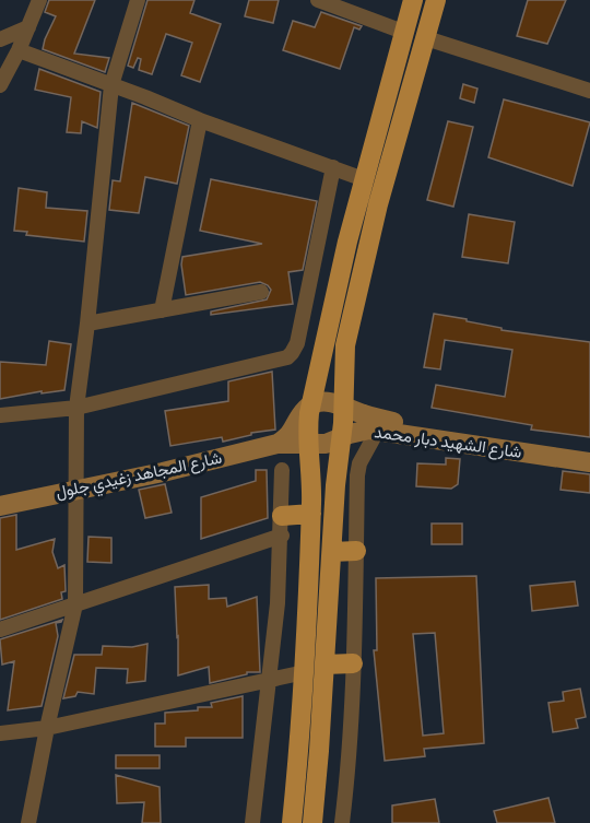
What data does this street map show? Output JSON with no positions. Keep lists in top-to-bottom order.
{
  "streets": {
    "street": ["شارع الشهيد دبار محمد", "شارع المجاهد زغيدي جلول"]
  },
  "crossings": [
    ["شارع الشهيد دبار محمد", "شارع المجاهد زغيدي جلول"]
  ]
}
